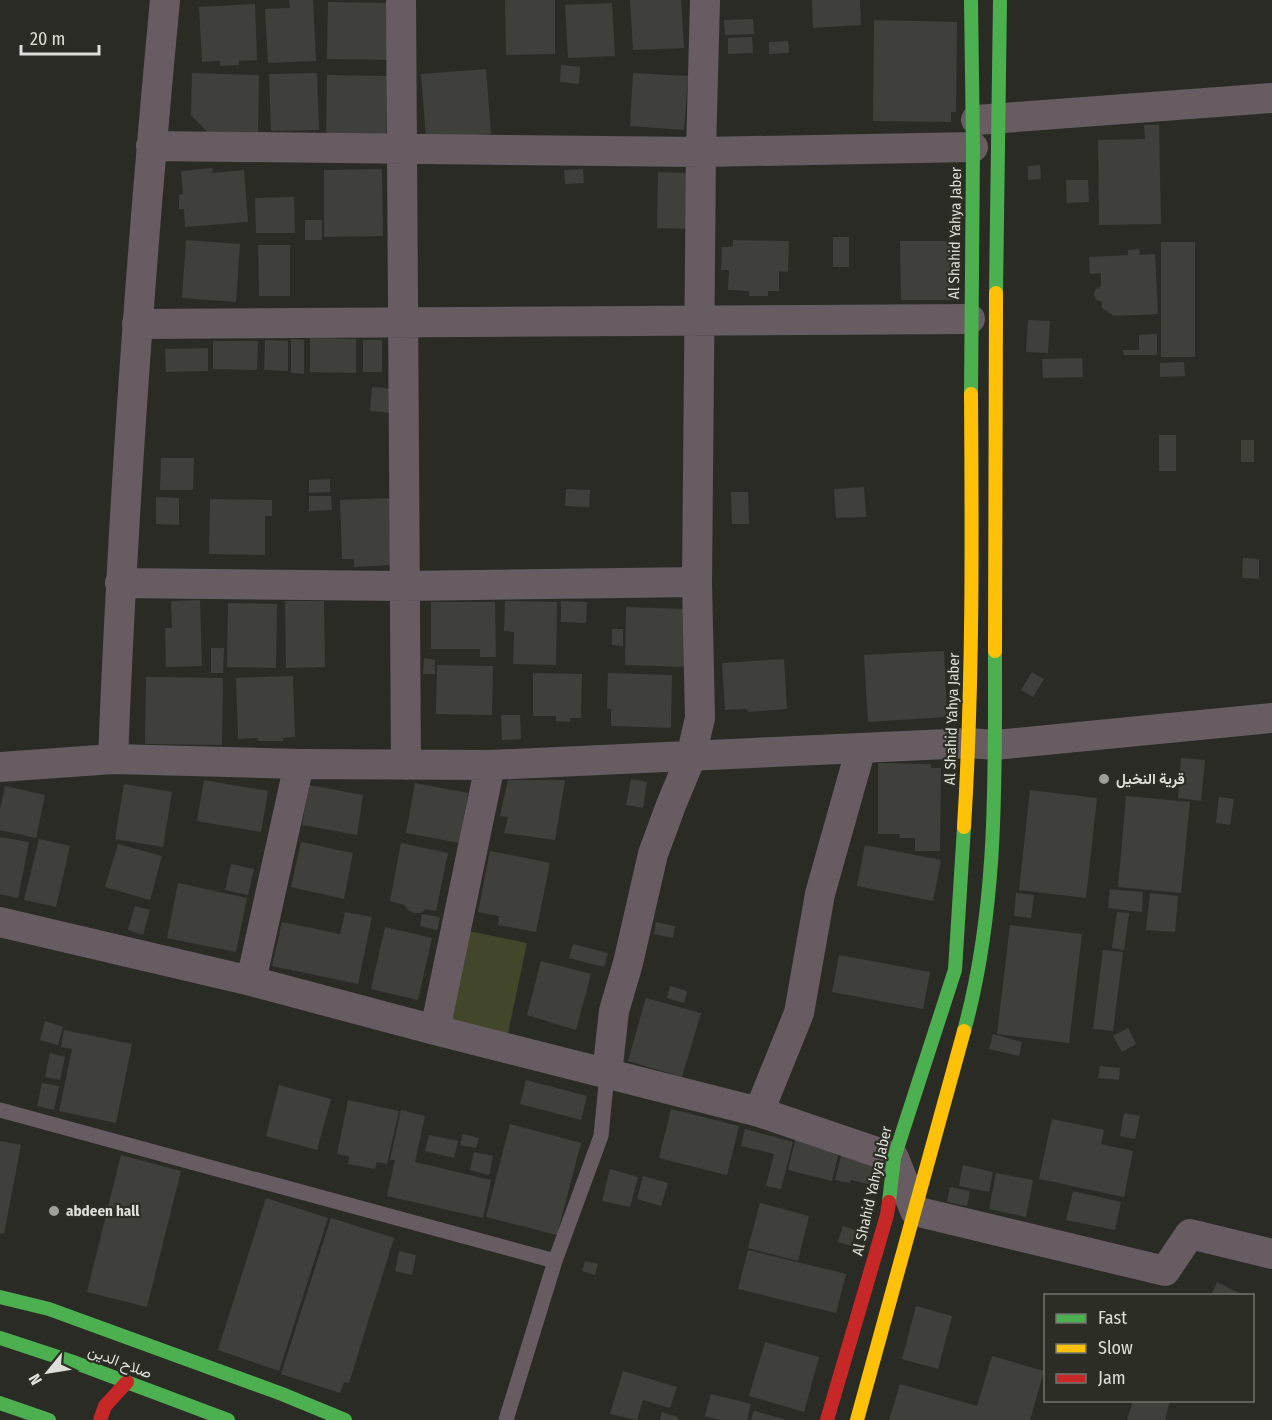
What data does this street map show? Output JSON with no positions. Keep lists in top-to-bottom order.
{
  "streets": {
    "main road": ["Al Shahid Yahya Jaber", "صلاح الدين"]
  },
  "places": ["قرية النخيل", "abdeen hall"],
  "legend": ["Fast", "Slow", "Jam"],
  "scale_bar": "20 m",
  "north": "bottom left"
}
